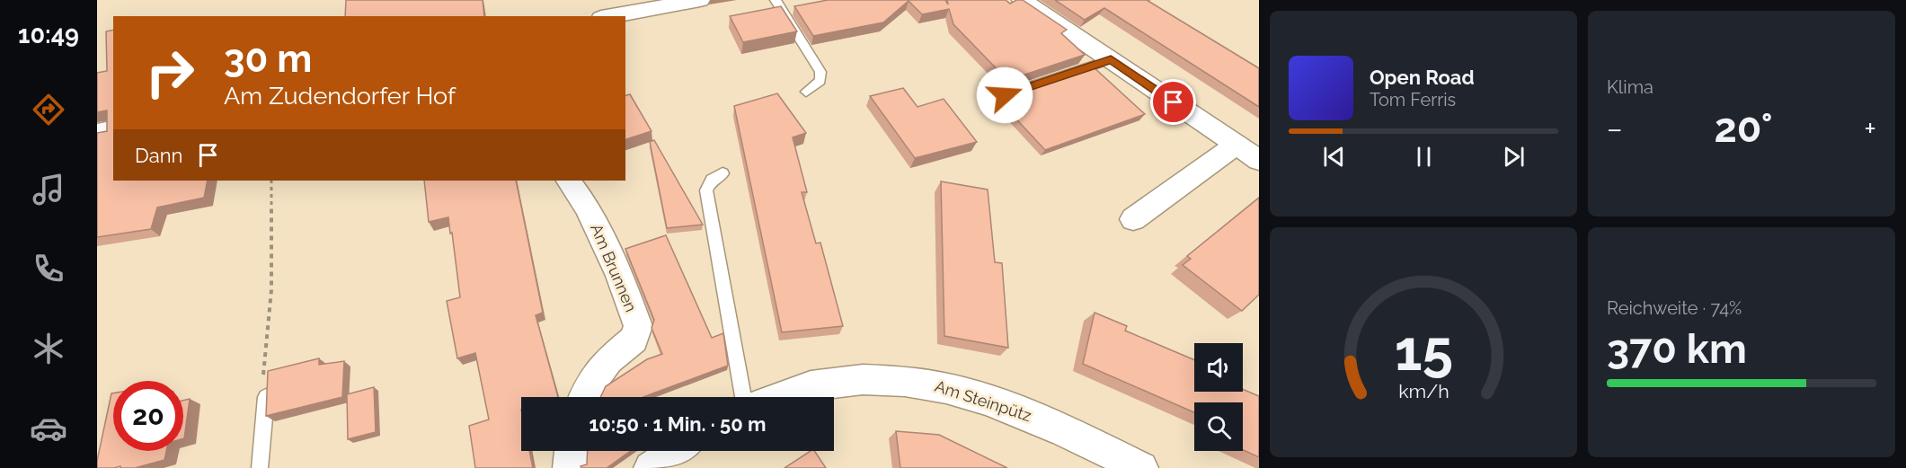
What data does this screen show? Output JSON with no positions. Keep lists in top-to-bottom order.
{
  "streets": {
    "street": ["Am Brunnen", "Am Steinpütz"]
  },
  "page": {
    "tabs": "10:49",
    "tile": [
      "Klima",
      ["Reichweite · 74%", "370 km"]
    ],
    "turn": ["30 m", "Am Zudendorfer Hof"],
    "song": ["Open Road", "Tom Ferris"],
    "heat": ["−", "20°", "+"],
    "then": "Dann",
    "limit": "20",
    "trip": "10:50 · 1 Min. · 50 m",
    "gauge": ["15", "km/h"]
  }
}
